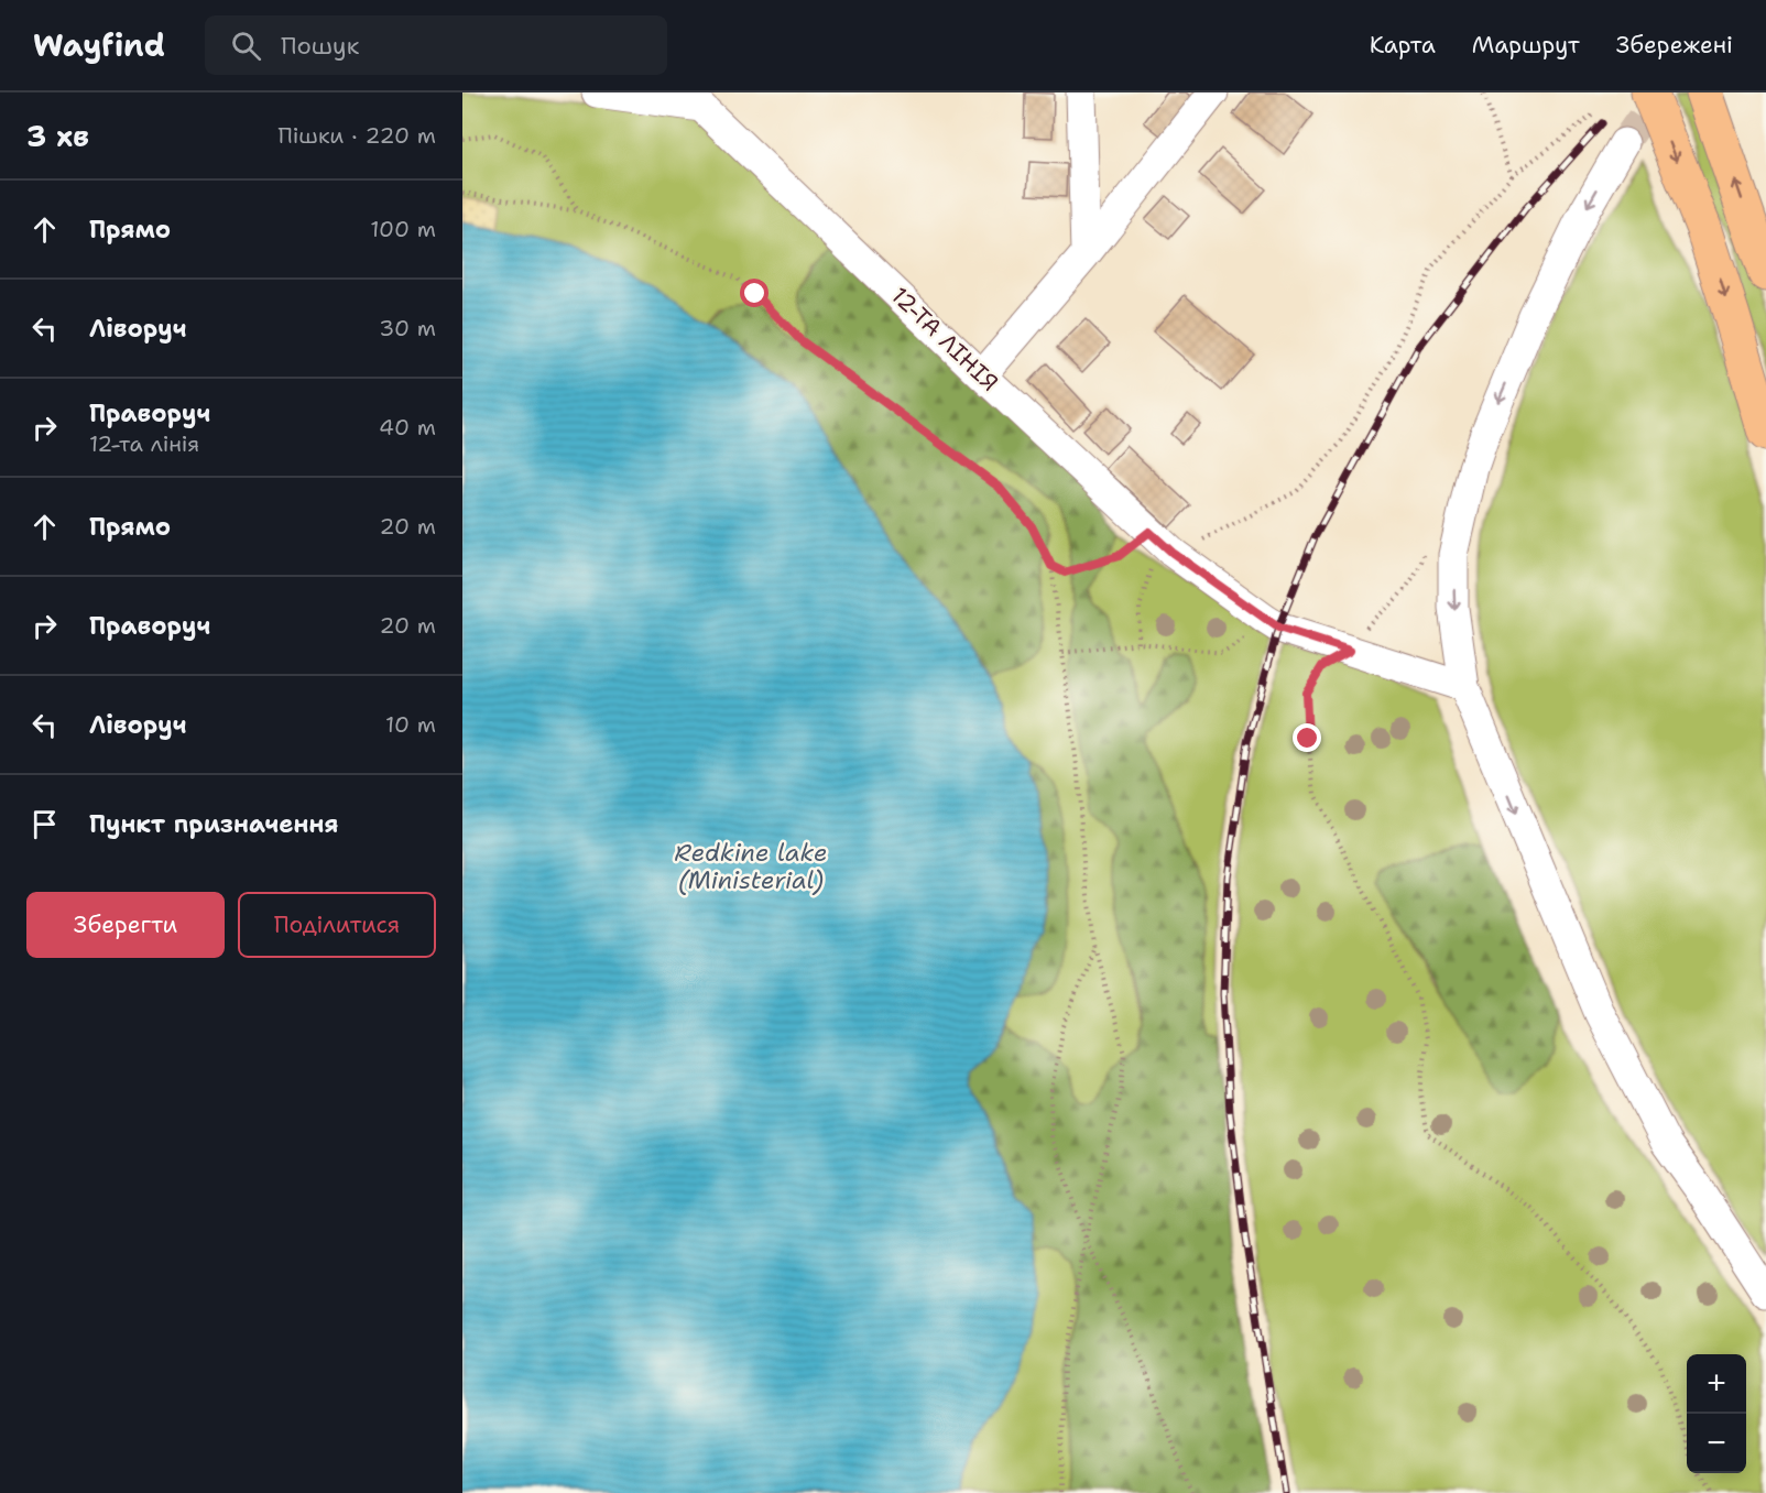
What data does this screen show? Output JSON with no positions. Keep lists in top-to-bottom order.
{
  "streets": {
    "street": ["12-ТА ЛІНІЯ"]
  },
  "water": ["Redkine lake (Ministerial)"],
  "page": {
    "header": "Wayfind",
    "search": "Пошук",
    "nav": ["Карта", "Маршрут", "Збережені"],
    "heading": ["3 хв", "Пішки · 220 m"],
    "list": [
      ["Прямо", "100 m"],
      ["Ліворуч", "30 m"],
      ["Праворуч", "12-та лінія", "40 m"],
      ["Прямо", "20 m"],
      ["Праворуч", "20 m"],
      ["Ліворуч", "10 m"],
      "Пункт призначення"
    ],
    "buttons": ["Зберегти", "Поділитися"],
    "map_buttons": ["+", "−"]
  }
}
